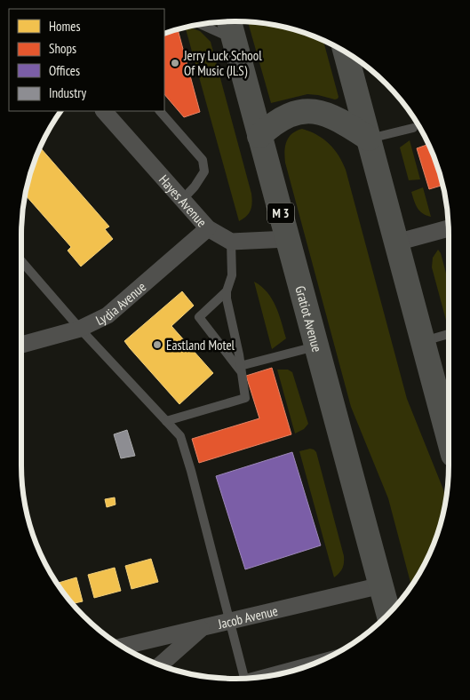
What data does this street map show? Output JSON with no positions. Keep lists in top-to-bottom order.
{
  "streets": {
    "main road": ["M 3", "Gratiot Avenue"],
    "street": ["Hayes Avenue", "Lydia Avenue", "Jacob Avenue"]
  },
  "crossings": [
    ["Hayes Avenue", "Lydia Avenue"],
    ["Gratiot Avenue", "Jacob Avenue"]
  ],
  "places": ["Jerry Luck School Of Music (JLS)", "Eastland Motel"],
  "legend": [
    "Homes",
    "Shops",
    "Offices",
    "Industry"
  ]
}
